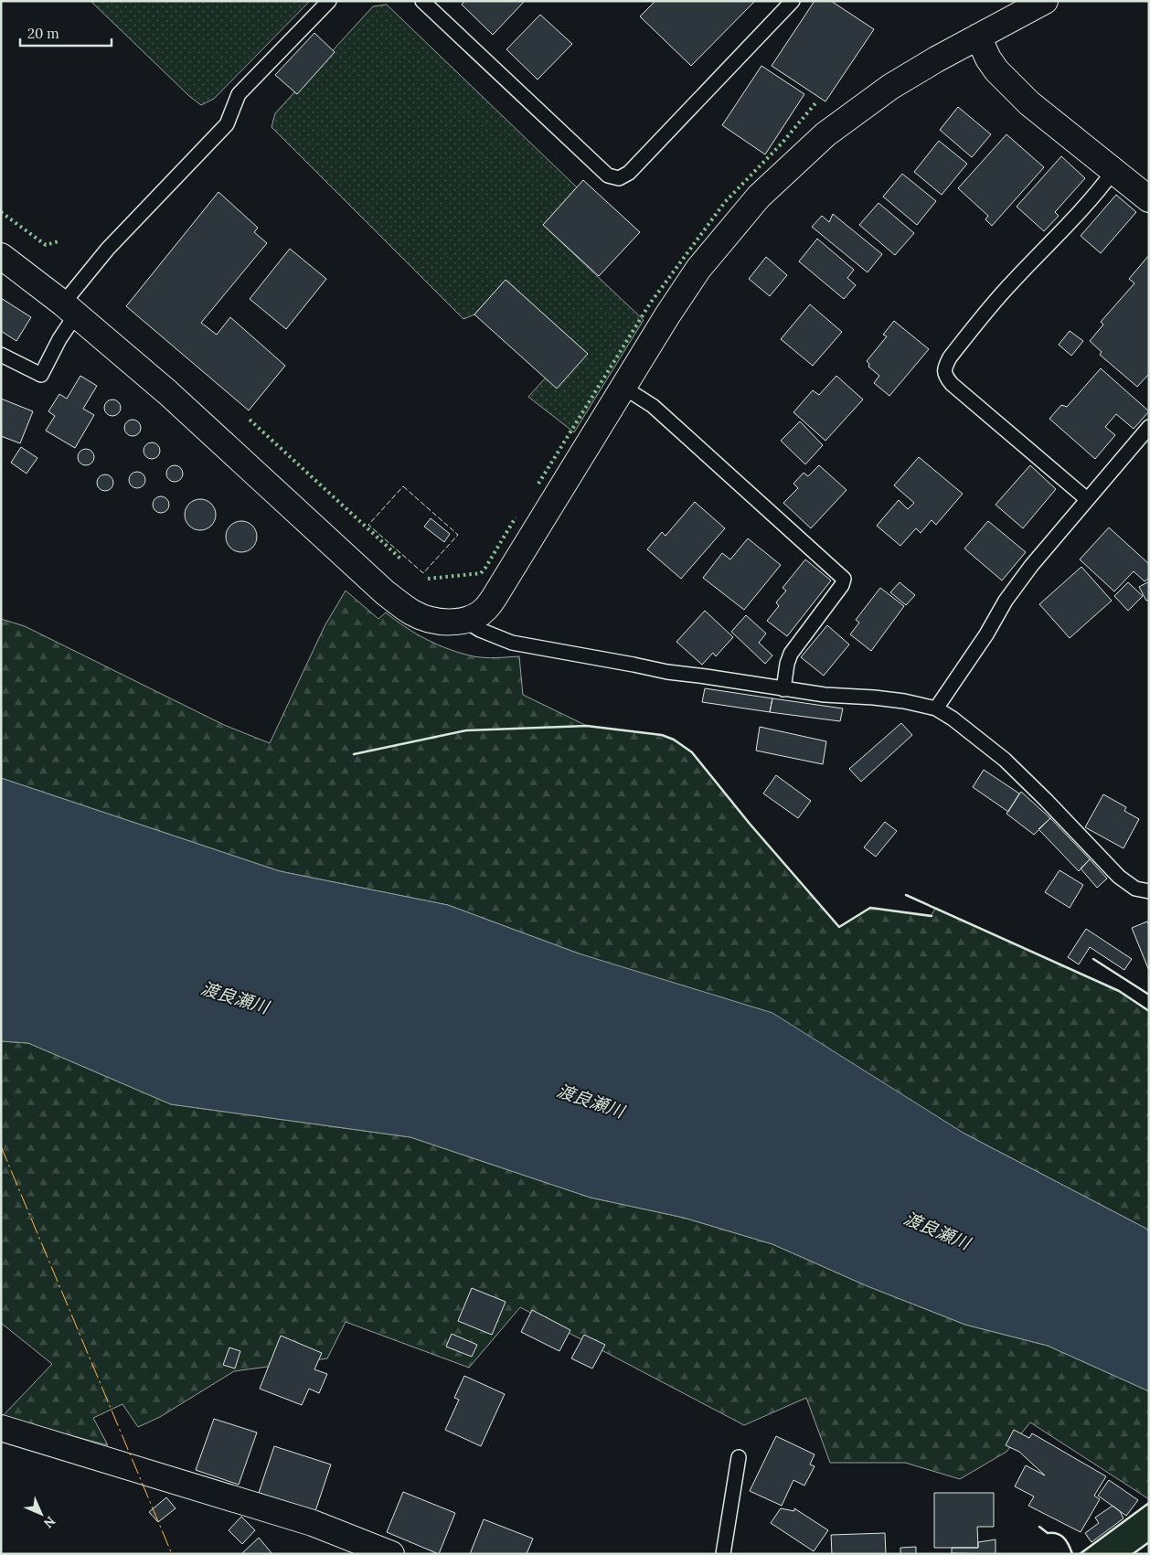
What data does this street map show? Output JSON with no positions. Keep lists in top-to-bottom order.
{
  "water": ["渡良瀬川"],
  "scale_bar": "20 m",
  "north": "bottom right"
}
